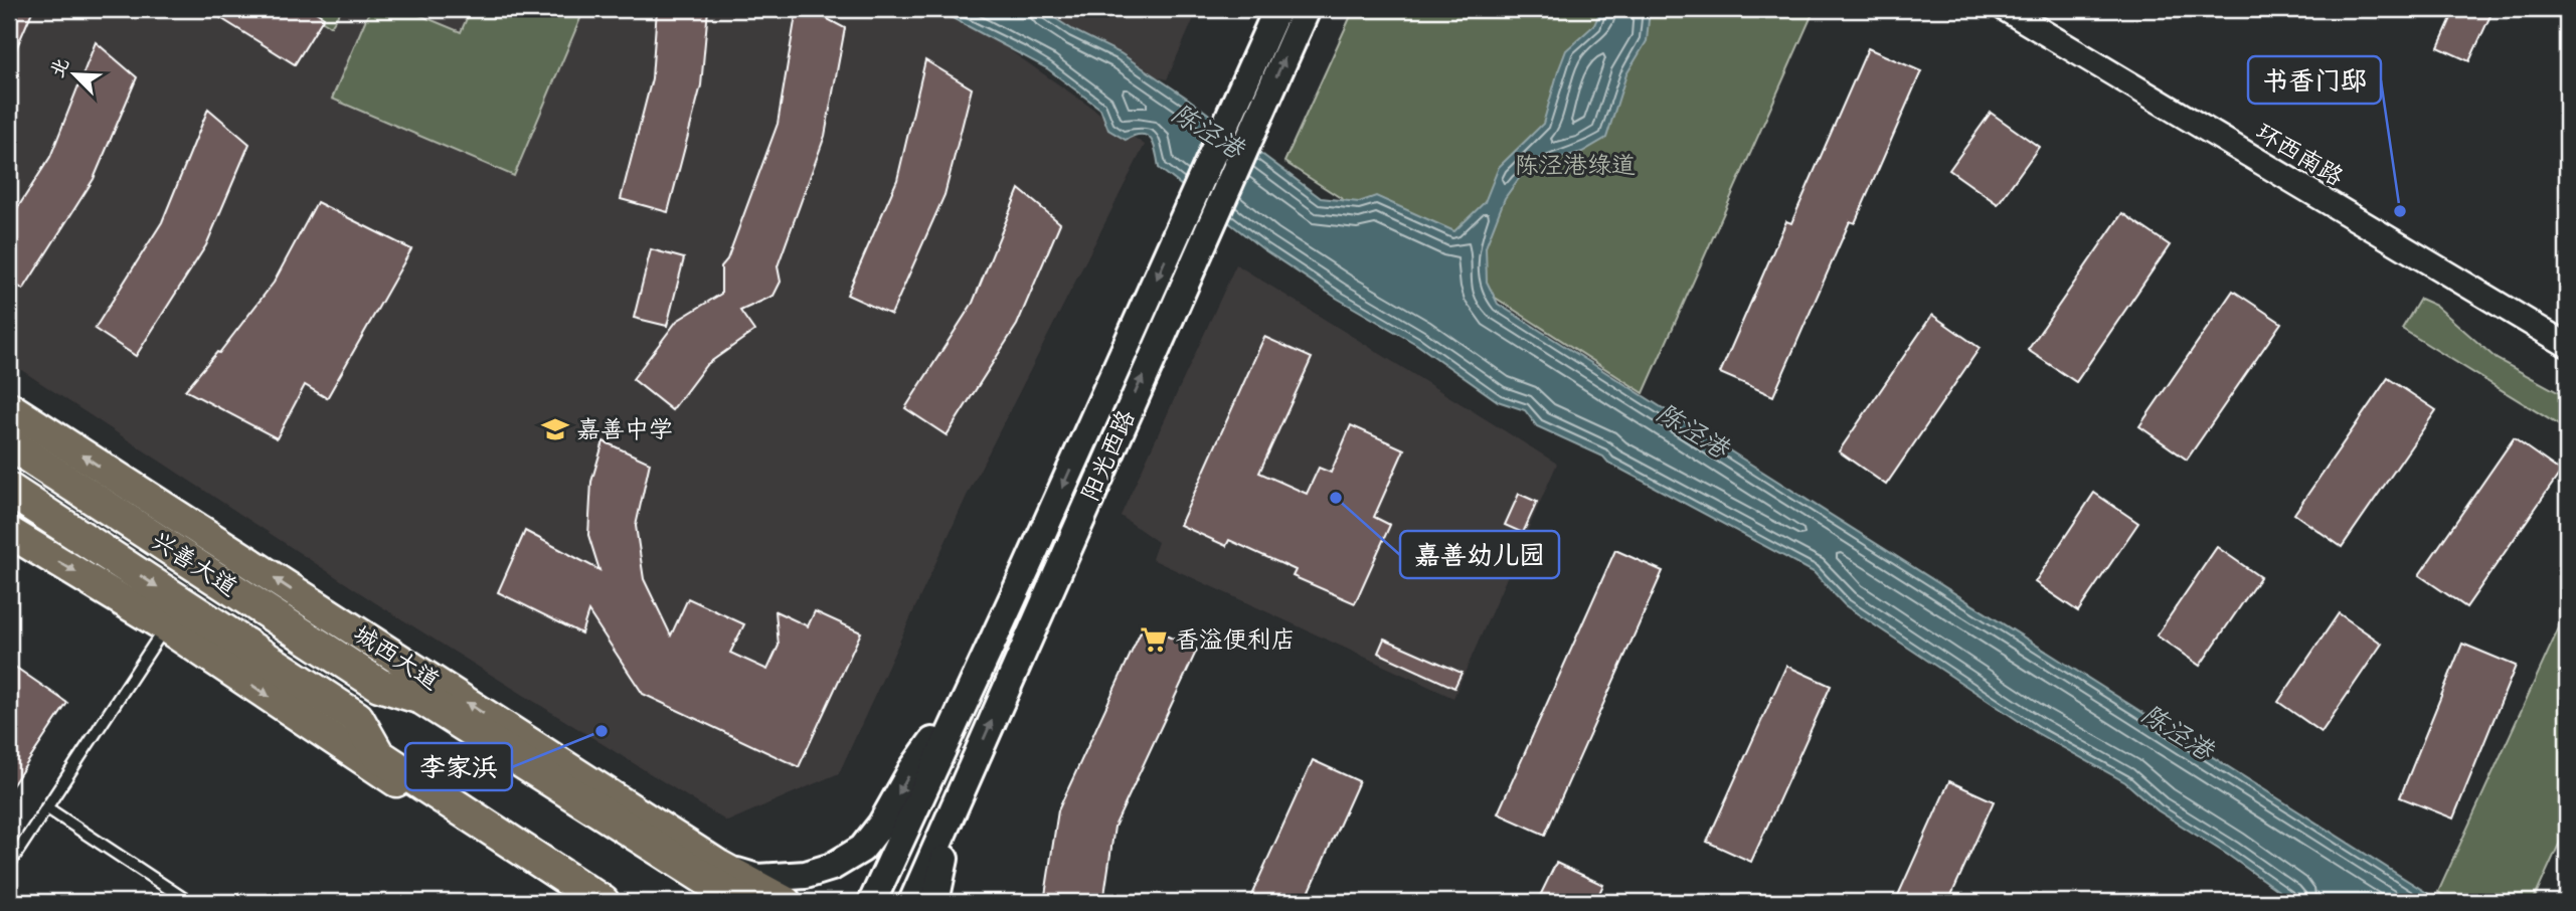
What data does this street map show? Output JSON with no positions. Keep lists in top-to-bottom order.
{
  "streets": {
    "highway": ["兴善大道"],
    "main road": ["阳光西路", "城西大道"],
    "street": ["环西南路"]
  },
  "water": ["陈泾港"],
  "parks": ["陈泾港绿道"],
  "places": {
    "other": ["书香门邸", "嘉善幼儿园", "李家浜"],
    "school or university": ["嘉善中学"],
    "supermarket": ["香溢便利店"]
  },
  "north": "top left"
}
